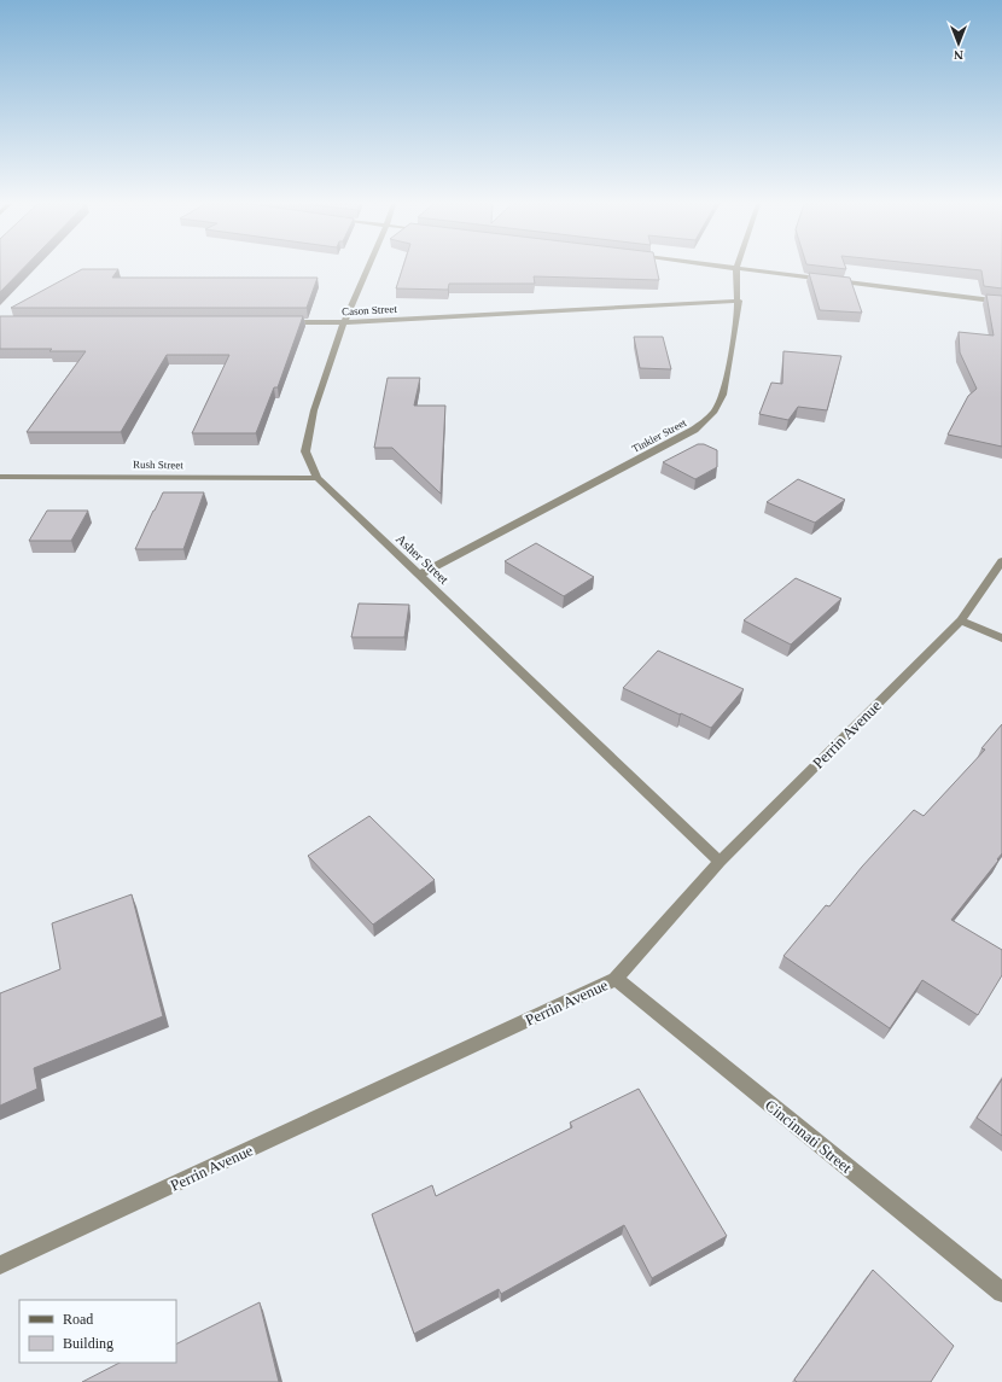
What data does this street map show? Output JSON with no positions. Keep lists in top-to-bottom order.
{
  "streets": {
    "street": [
      "Cason Street",
      "Tinkler Street",
      "Rush Street",
      "Asher Street",
      "Perrin Avenue",
      "Cincinnati Street"
    ]
  },
  "crossings": [
    ["Cason Street", "Tinkler Street"],
    ["Cason Street", "Asher Street"],
    ["Tinkler Street", "Asher Street"],
    ["Rush Street", "Asher Street"],
    ["Asher Street", "Perrin Avenue"],
    ["Perrin Avenue", "Cincinnati Street"]
  ],
  "legend": ["Road", "Building"],
  "north": "bottom"
}
